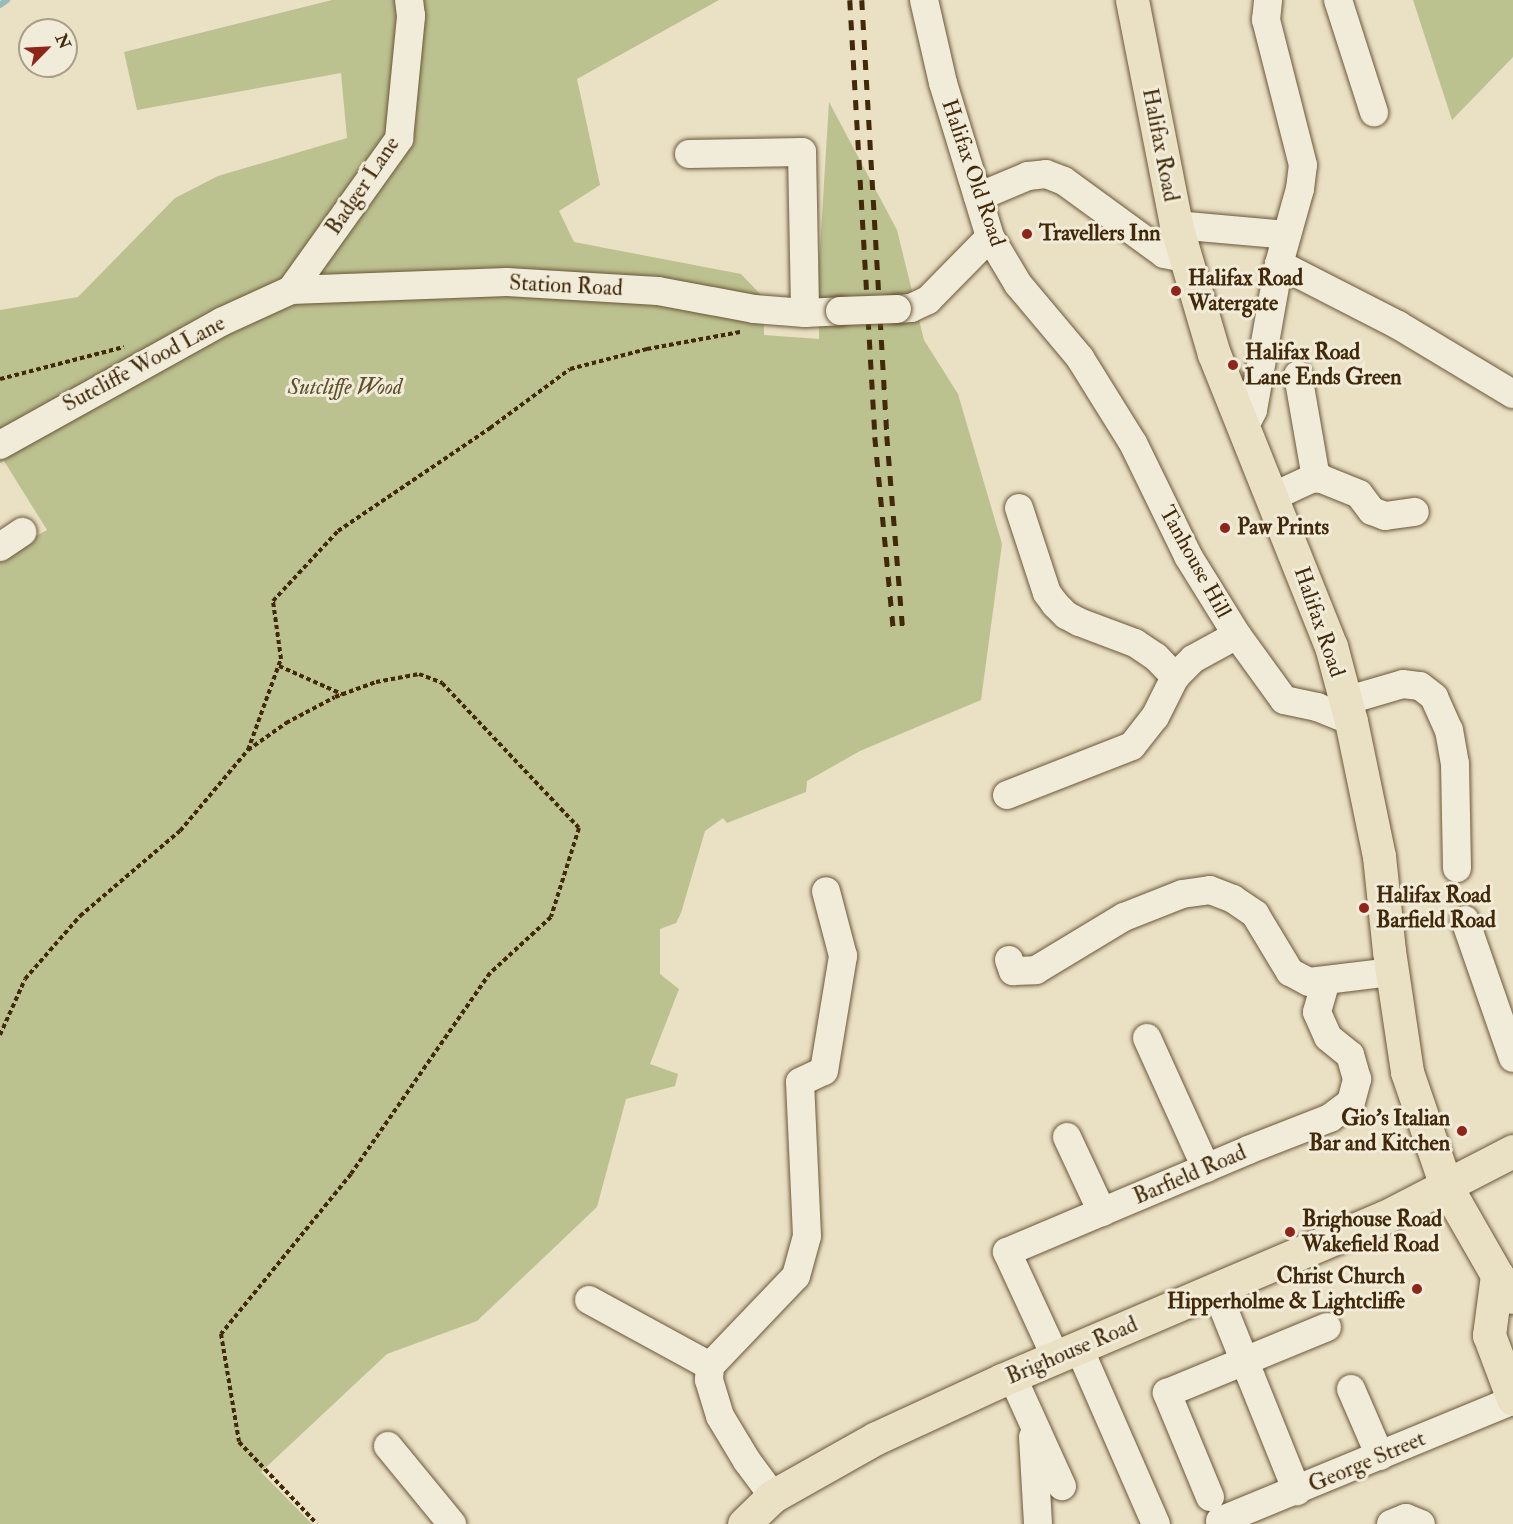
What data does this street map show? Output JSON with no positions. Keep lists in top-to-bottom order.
{
  "streets": {
    "main road": ["Halifax Road", "Brighouse Road"],
    "street": [
      "Halifax Old Road",
      "Badger Lane",
      "Station Road",
      "Sutcliffe Wood Lane",
      "Tanhouse Hill",
      "Barfield Road",
      "George Street"
    ]
  },
  "crossings": [
    ["Halifax Road", "Tanhouse Hill"],
    ["Halifax Road", "Brighouse Road"],
    ["Halifax Old Road", "Station Road"],
    ["Halifax Old Road", "Tanhouse Hill"],
    ["Badger Lane", "Station Road"],
    ["Badger Lane", "Sutcliffe Wood Lane"],
    ["Station Road", "Sutcliffe Wood Lane"],
    ["Barfield Road", "Brighouse Road"]
  ],
  "parks": ["Sutcliffe Wood"],
  "places": [
    "Travellers Inn",
    "Halifax Road Watergate",
    "Halifax Road Lane Ends Green",
    "Paw Prints",
    "Halifax Road Barfield Road",
    "Gio's Italian Bar and Kitchen",
    "Brighouse Road Wakefield Road",
    "Christ Church Hipperholme & Lightcliffe"
  ],
  "north": "top right"
}
